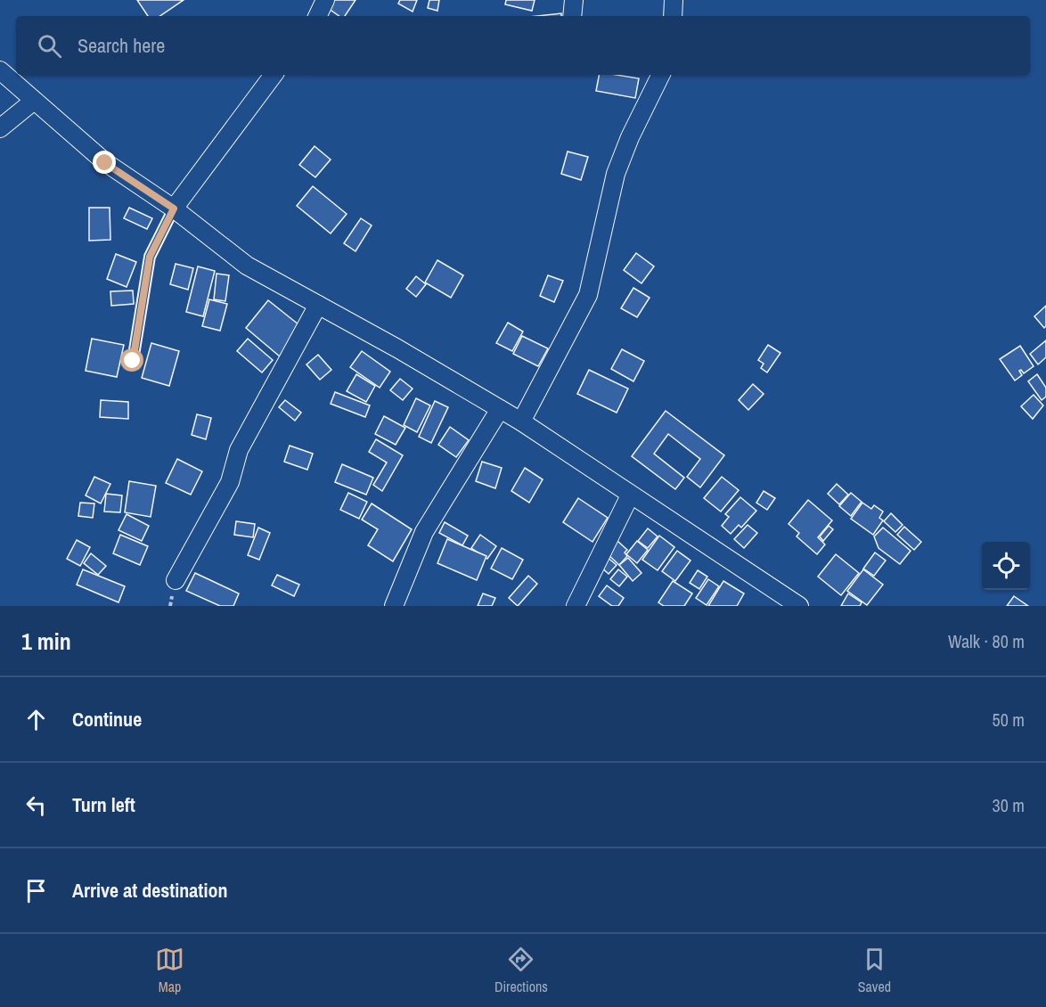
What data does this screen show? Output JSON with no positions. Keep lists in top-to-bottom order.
{
  "page": {
    "search": "Search here",
    "heading": ["1 min", "Walk · 80 m"],
    "list": [
      ["Continue", "50 m"],
      ["Turn left", "30 m"],
      "Arrive at destination"
    ],
    "nav": ["Map", "Directions", "Saved"]
  }
}
